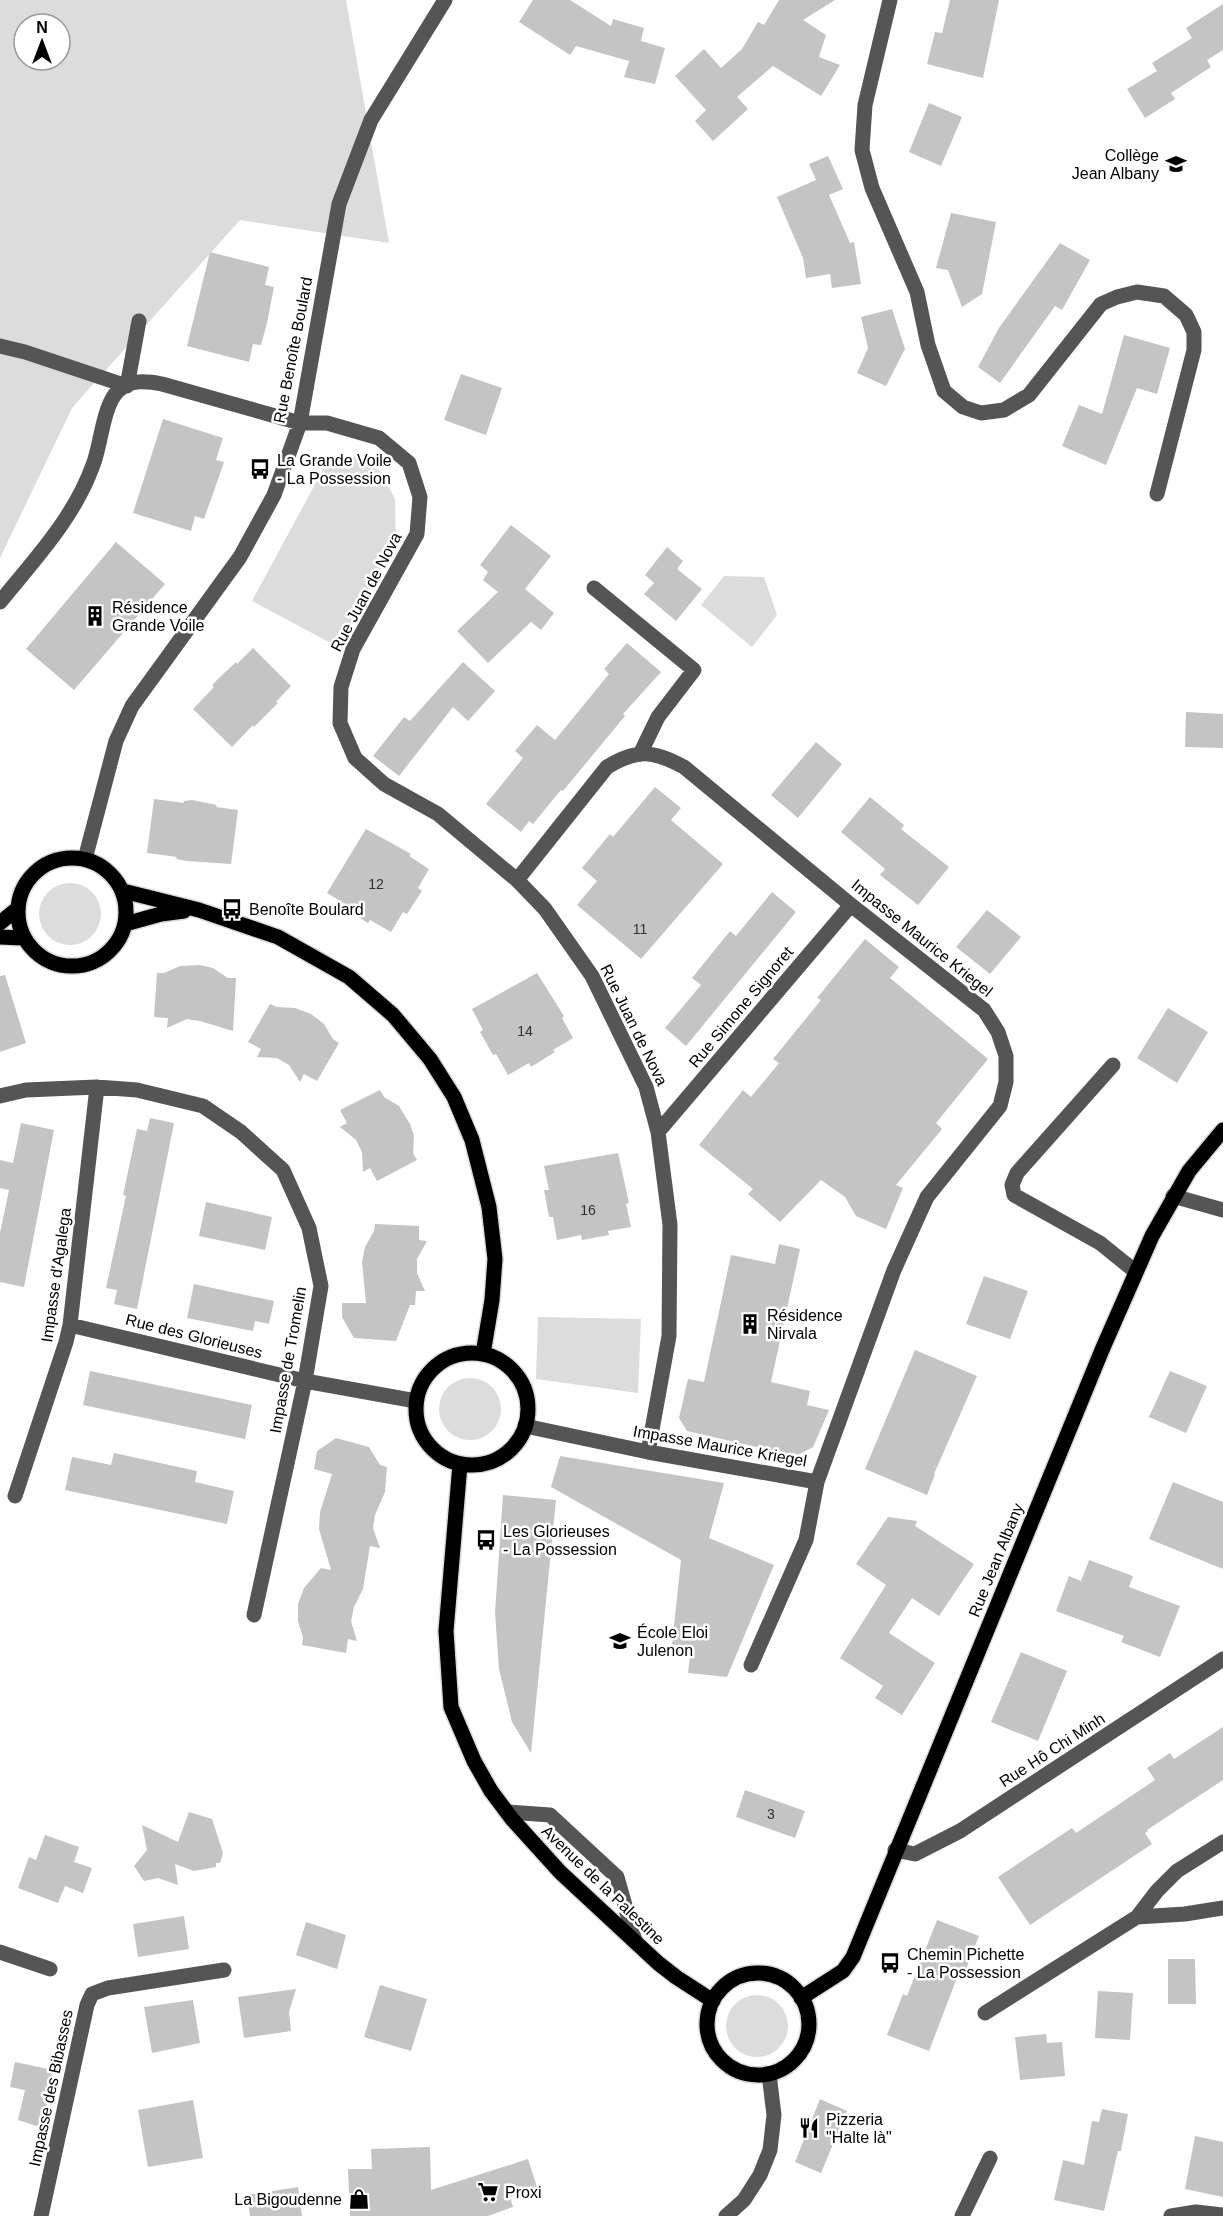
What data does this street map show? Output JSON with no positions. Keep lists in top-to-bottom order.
{
  "streets": {
    "main road": ["Rue Jean Albany", "Avenue de la Palestine"],
    "street": [
      "Rue Benoîte Boulard",
      "Rue Juan de Nova",
      "Impasse Maurice Kriegel",
      "Rue Simone Signoret",
      "Impasse d'Agalega",
      "Rue des Glorieuses",
      "Impasse de Tromelin",
      "Rue Hô Chi Minh",
      "Impasse des Bibasses"
    ]
  },
  "crossings": [
    ["Rue Benoîte Boulard", "Rue Juan de Nova"],
    ["Rue Juan de Nova", "Impasse Maurice Kriegel"],
    ["Rue Juan de Nova", "Rue Simone Signoret"],
    ["Impasse Maurice Kriegel", "Rue Simone Signoret"],
    ["Impasse Maurice Kriegel", "Rue des Glorieuses"],
    ["Impasse Maurice Kriegel", "Avenue de la Palestine"],
    ["Impasse d'Agalega", "Rue des Glorieuses"],
    ["Impasse d'Agalega", "Impasse de Tromelin"],
    ["Rue des Glorieuses", "Impasse de Tromelin"],
    ["Rue des Glorieuses", "Avenue de la Palestine"],
    ["Rue Jean Albany", "Rue Hô Chi Minh"],
    ["Rue Jean Albany", "Avenue de la Palestine"]
  ],
  "places": {
    "school or university": ["Collège Jean Albany", "École Eloi Julenon"],
    "bus stop": [
      "La Grande Voile - La Possession",
      "Benoîte Boulard",
      "Les Glorieuses - La Possession",
      "Chemin Pichette - La Possession"
    ],
    "building": ["Résidence Grande Voile", "Résidence Nirvala"],
    "restaurant": ["Pizzeria \"Halte là\""],
    "supermarket": ["Proxi"],
    "shop": ["La Bigoudenne"]
  },
  "house_numbers": [
    "12",
    "11",
    "14",
    "16",
    "3"
  ],
  "north": "top"
}
